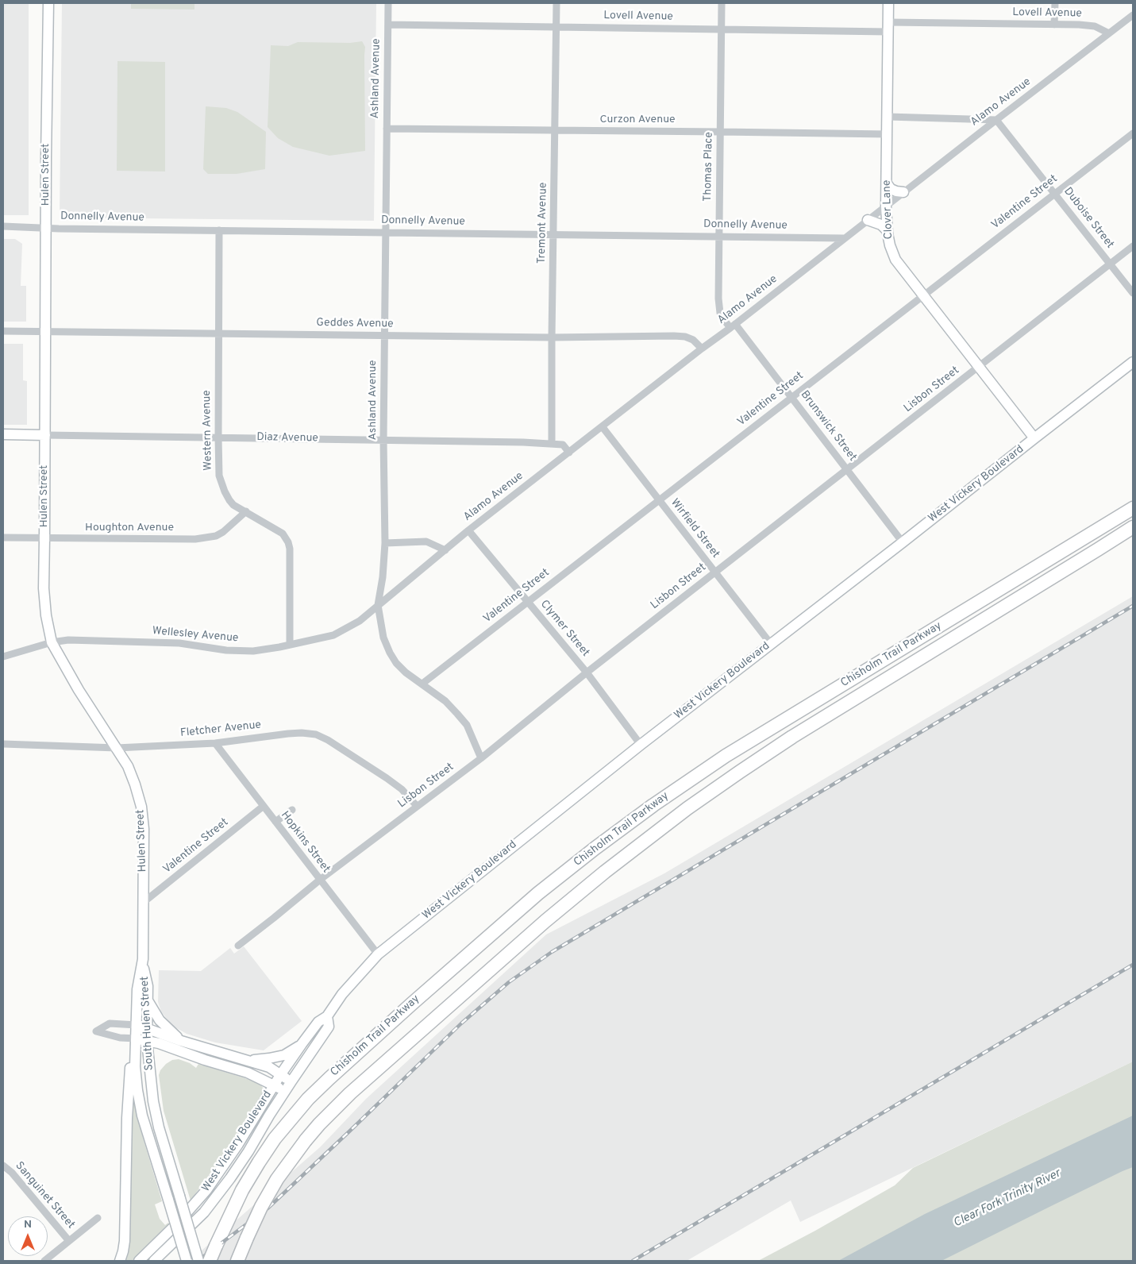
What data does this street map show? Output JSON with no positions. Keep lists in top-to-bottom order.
{
  "streets": {
    "highway": ["Chisholm Trail Parkway"],
    "main road": [
      "Hulen Street",
      "Clover Lane",
      "Diaz Avenue",
      "West Vickery Boulevard",
      "South Hulen Street"
    ],
    "street": [
      "Lovell Avenue",
      "Ashland Avenue",
      "Alamo Avenue",
      "Curzon Avenue",
      "Thomas Place",
      "Valentine Street",
      "Donnelly Avenue",
      "Duboise Street",
      "Tremont Avenue",
      "Geddes Avenue",
      "Lisbon Street",
      "Brunswick Street",
      "Western Avenue",
      "Houghton Avenue",
      "Wirfield Street",
      "Clymer Street",
      "Wellesley Avenue",
      "Fletcher Avenue",
      "Hopkins Street",
      "Sanguinet Street"
    ]
  },
  "crossings": [
    ["Lovell Avenue", "Ashland Avenue"],
    ["Lovell Avenue", "Alamo Avenue"],
    ["Lovell Avenue", "Thomas Place"],
    ["Lovell Avenue", "Clover Lane"],
    ["Lovell Avenue", "Tremont Avenue"],
    ["Ashland Avenue", "Alamo Avenue"],
    ["Ashland Avenue", "Curzon Avenue"],
    ["Ashland Avenue", "Valentine Street"],
    ["Ashland Avenue", "Donnelly Avenue"],
    ["Ashland Avenue", "Geddes Avenue"],
    ["Ashland Avenue", "Lisbon Street"],
    ["Ashland Avenue", "Diaz Avenue"],
    ["Ashland Avenue", "Wellesley Avenue"],
    ["Alamo Avenue", "Thomas Place"],
    ["Alamo Avenue", "Clover Lane"],
    ["Alamo Avenue", "Donnelly Avenue"],
    ["Alamo Avenue", "Duboise Street"],
    ["Alamo Avenue", "Geddes Avenue"],
    ["Alamo Avenue", "Brunswick Street"],
    ["Alamo Avenue", "Diaz Avenue"],
    ["Alamo Avenue", "Wirfield Street"],
    ["Alamo Avenue", "Clymer Street"],
    ["Alamo Avenue", "Wellesley Avenue"],
    ["Curzon Avenue", "Thomas Place"],
    ["Curzon Avenue", "Clover Lane"],
    ["Curzon Avenue", "Tremont Avenue"],
    ["Thomas Place", "Donnelly Avenue"],
    ["Thomas Place", "Brunswick Street"],
    ["Hulen Street", "Valentine Street"],
    ["Hulen Street", "Donnelly Avenue"],
    ["Hulen Street", "Geddes Avenue"],
    ["Hulen Street", "Diaz Avenue"],
    ["Hulen Street", "Houghton Avenue"],
    ["Hulen Street", "Wellesley Avenue"],
    ["Hulen Street", "Fletcher Avenue"],
    ["Hulen Street", "South Hulen Street"],
    ["Valentine Street", "Clover Lane"],
    ["Valentine Street", "Duboise Street"],
    ["Valentine Street", "Brunswick Street"],
    ["Valentine Street", "Wirfield Street"],
    ["Valentine Street", "Clymer Street"],
    ["Valentine Street", "Hopkins Street"],
    ["Clover Lane", "Lisbon Street"],
    ["Clover Lane", "West Vickery Boulevard"],
    ["Donnelly Avenue", "Tremont Avenue"],
    ["Donnelly Avenue", "Western Avenue"],
    ["Duboise Street", "Lisbon Street"],
    ["Tremont Avenue", "Geddes Avenue"],
    ["Tremont Avenue", "Diaz Avenue"],
    ["Geddes Avenue", "Western Avenue"],
    ["Lisbon Street", "Brunswick Street"],
    ["Lisbon Street", "Wirfield Street"],
    ["Lisbon Street", "Clymer Street"],
    ["Lisbon Street", "Fletcher Avenue"],
    ["Lisbon Street", "Hopkins Street"],
    ["Brunswick Street", "West Vickery Boulevard"],
    ["Western Avenue", "Diaz Avenue"],
    ["Western Avenue", "Houghton Avenue"],
    ["Western Avenue", "Wellesley Avenue"],
    ["West Vickery Boulevard", "Wirfield Street"],
    ["West Vickery Boulevard", "Clymer Street"],
    ["West Vickery Boulevard", "Hopkins Street"],
    ["Fletcher Avenue", "Hopkins Street"]
  ],
  "water": ["Clear Fork Trinity River"],
  "north": "top"
}
